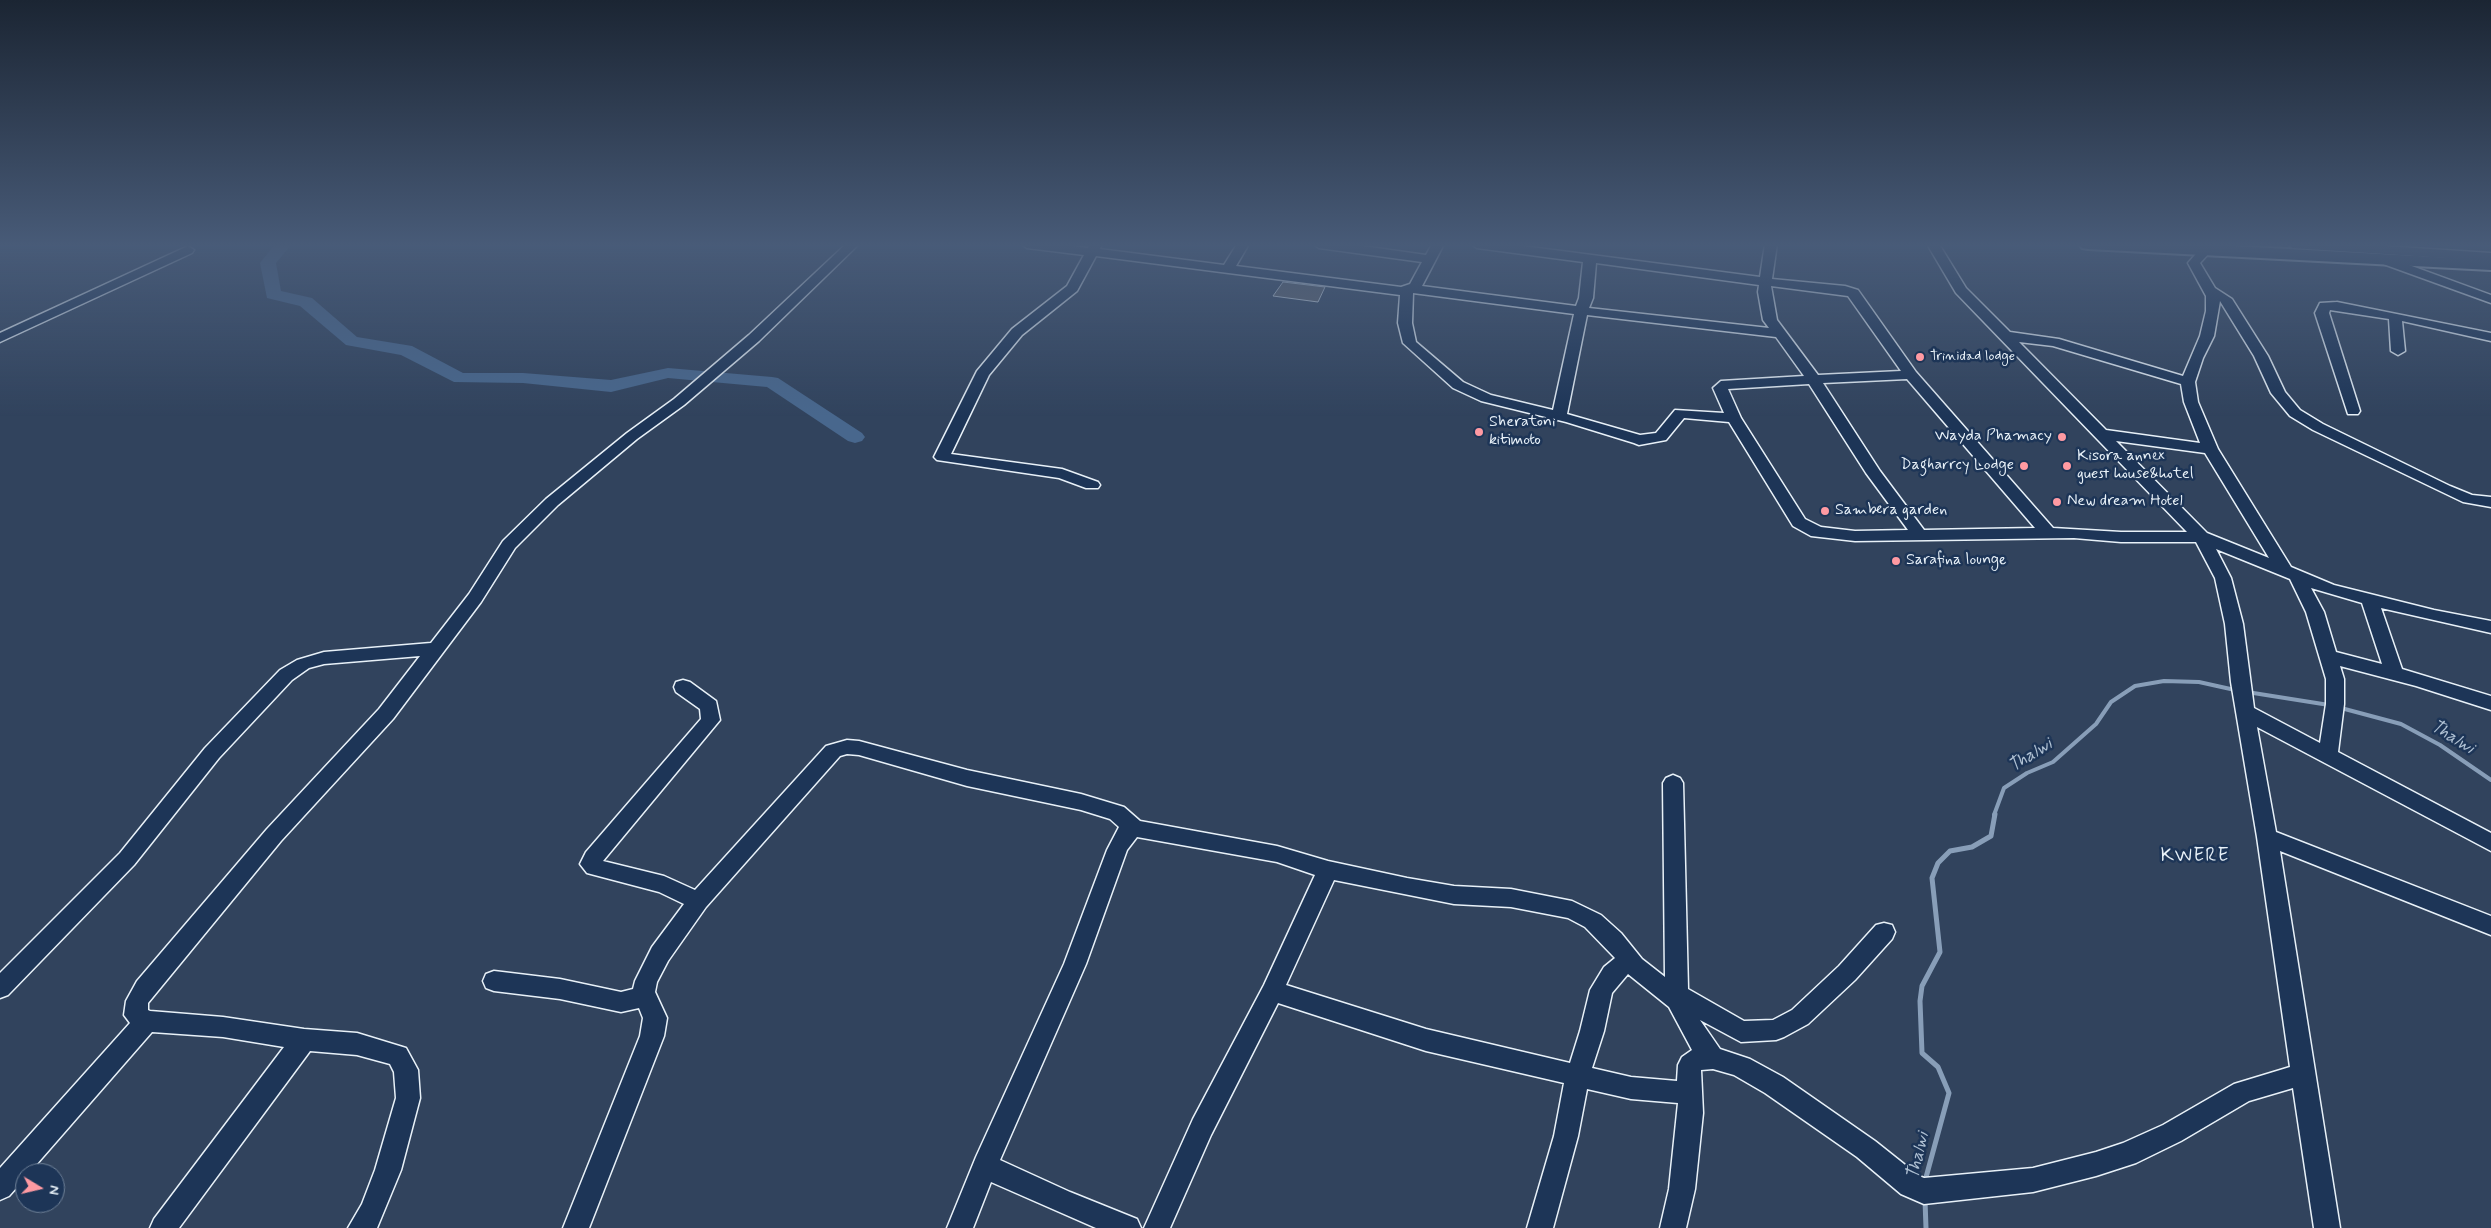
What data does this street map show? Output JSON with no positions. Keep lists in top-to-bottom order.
{
  "districts": ["KWERE"],
  "water": ["Thalwi"],
  "places": [
    "Trinidad lodge",
    "Sheratoni kitimoto",
    "Wayda Phamacy",
    "Dagharrcy Lodge",
    "Kisora annex guest house&hotel",
    "New dream Hotel",
    "Sambera garden",
    "Sarafina lounge"
  ],
  "north": "right"
}
